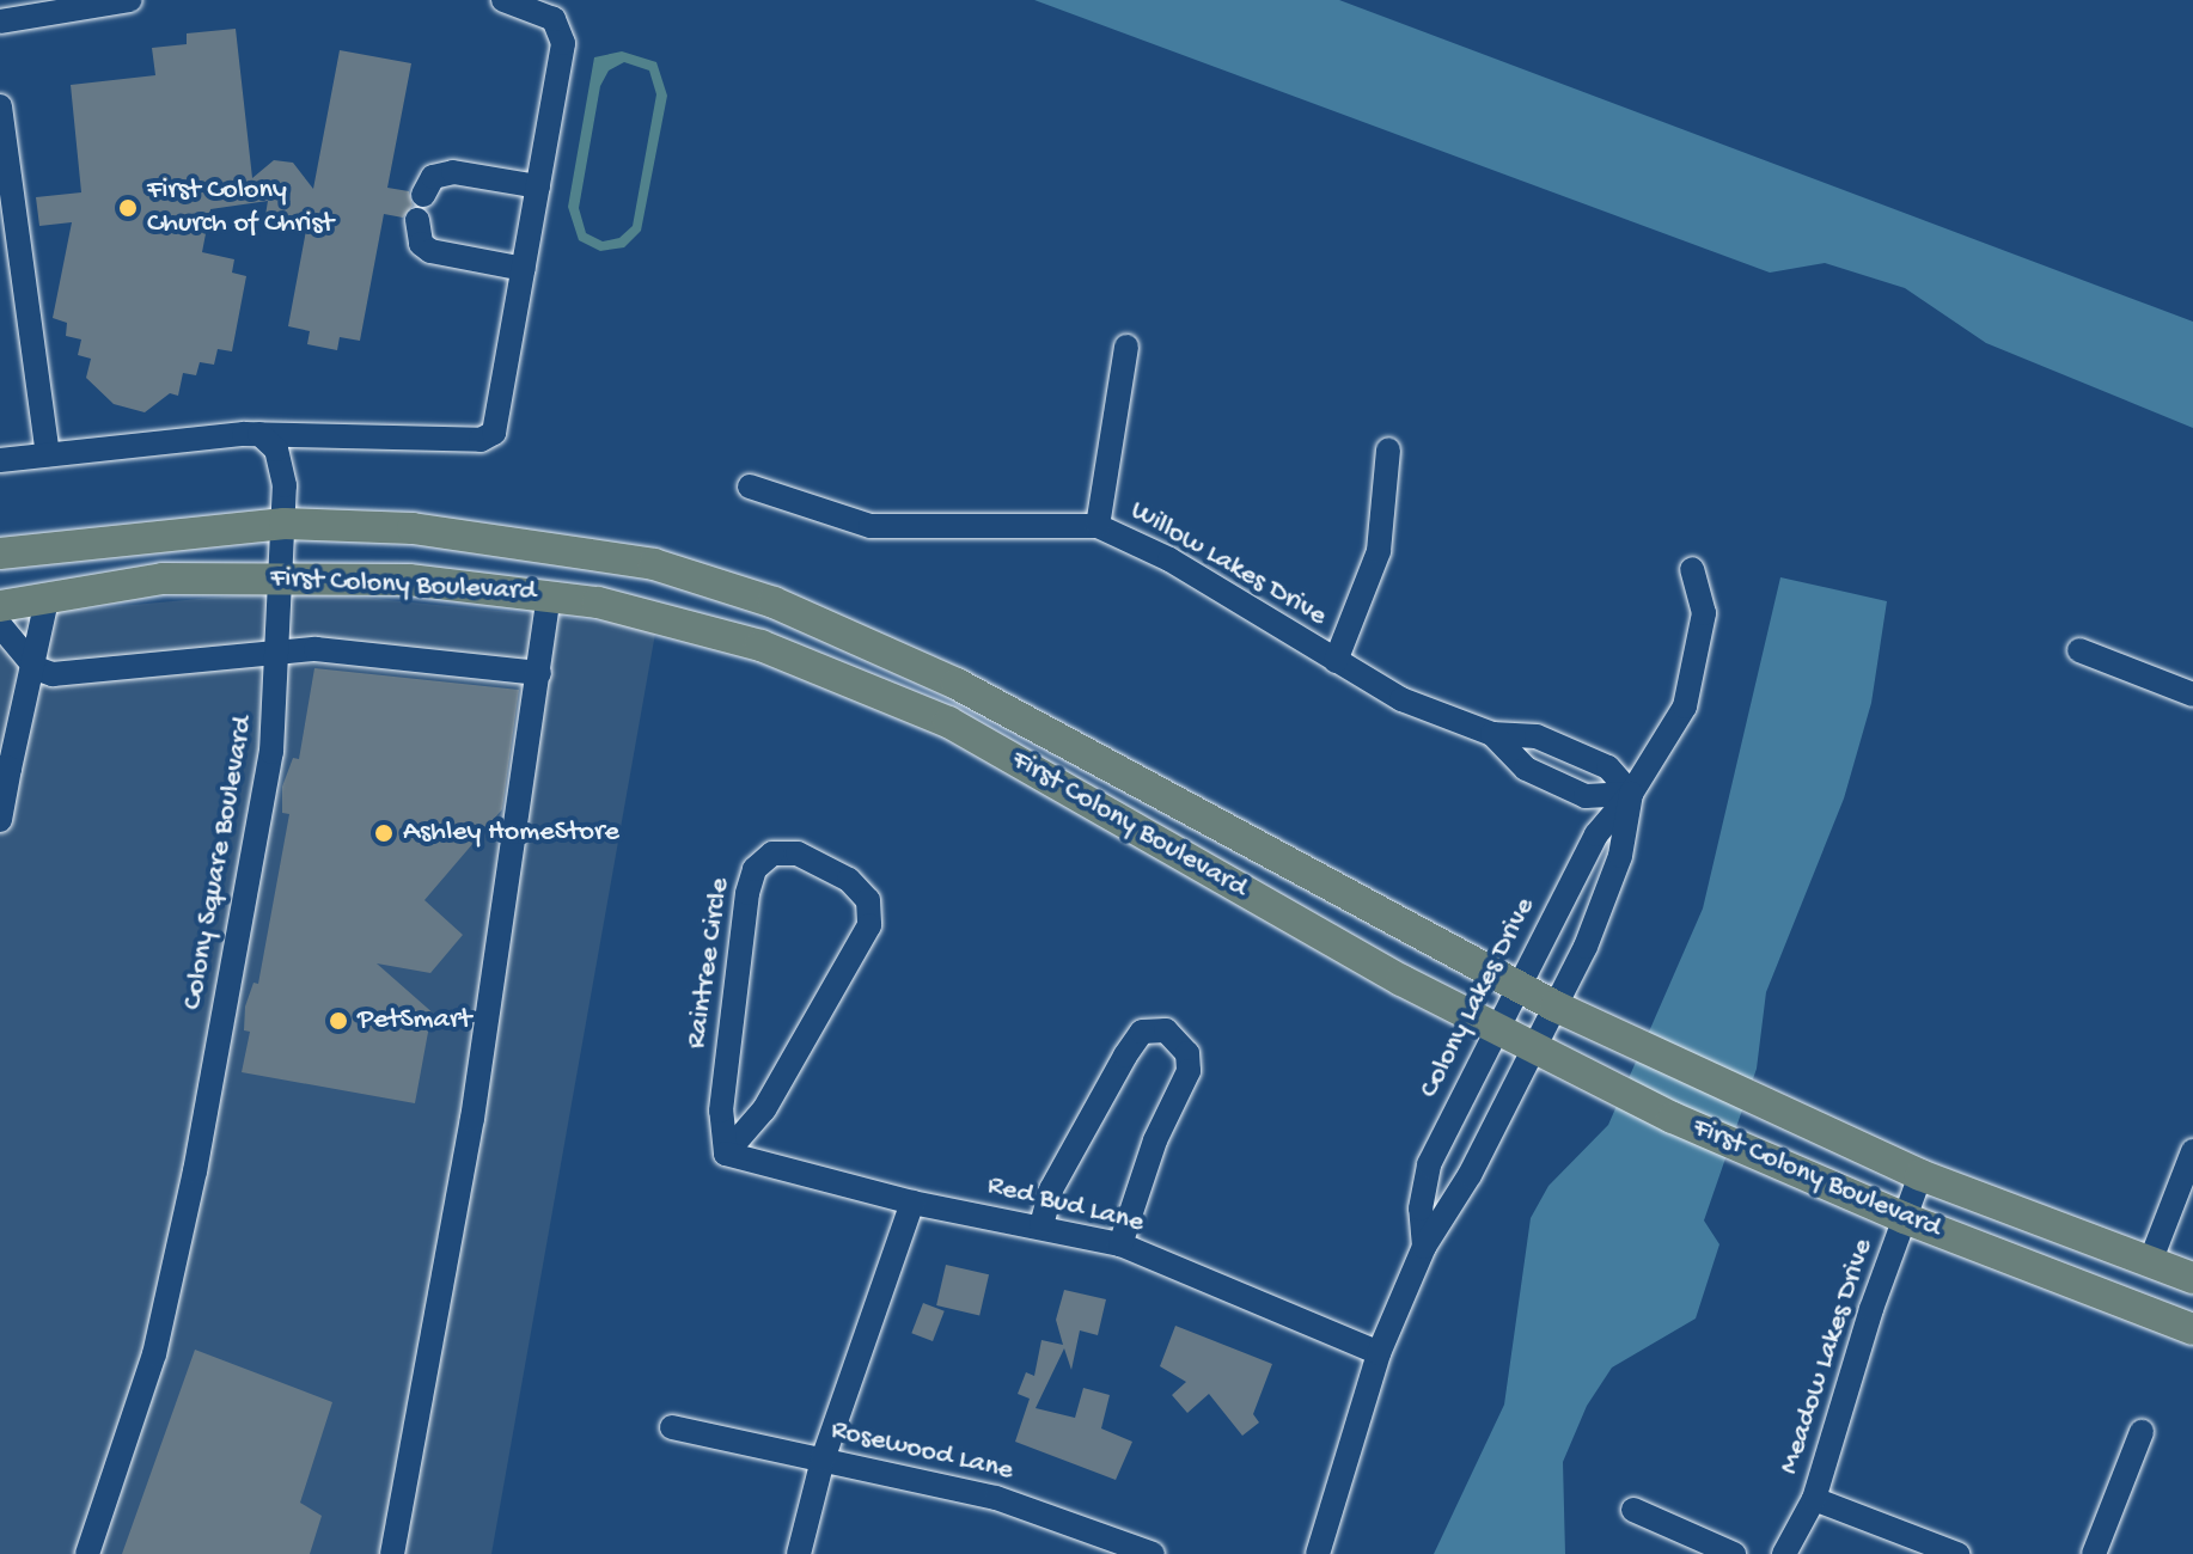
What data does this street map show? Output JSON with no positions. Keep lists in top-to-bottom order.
{
  "streets": {
    "main road": ["First Colony Boulevard"],
    "street": [
      "Willow Lakes Drive",
      "Colony Square Boulevard",
      "Raintree Circle",
      "Colony Lakes Drive",
      "Red Bud Lane",
      "Meadow Lakes Drive",
      "Rosewood Lane"
    ]
  },
  "crossings": [
    ["Willow Lakes Drive", "Colony Lakes Drive"],
    ["First Colony Boulevard", "Colony Square Boulevard"],
    ["First Colony Boulevard", "Colony Lakes Drive"],
    ["First Colony Boulevard", "Meadow Lakes Drive"],
    ["Raintree Circle", "Red Bud Lane"],
    ["Colony Lakes Drive", "Red Bud Lane"]
  ],
  "places": ["First Colony Church of Christ", "Ashley HomeStore", "PetSmart"]
}
